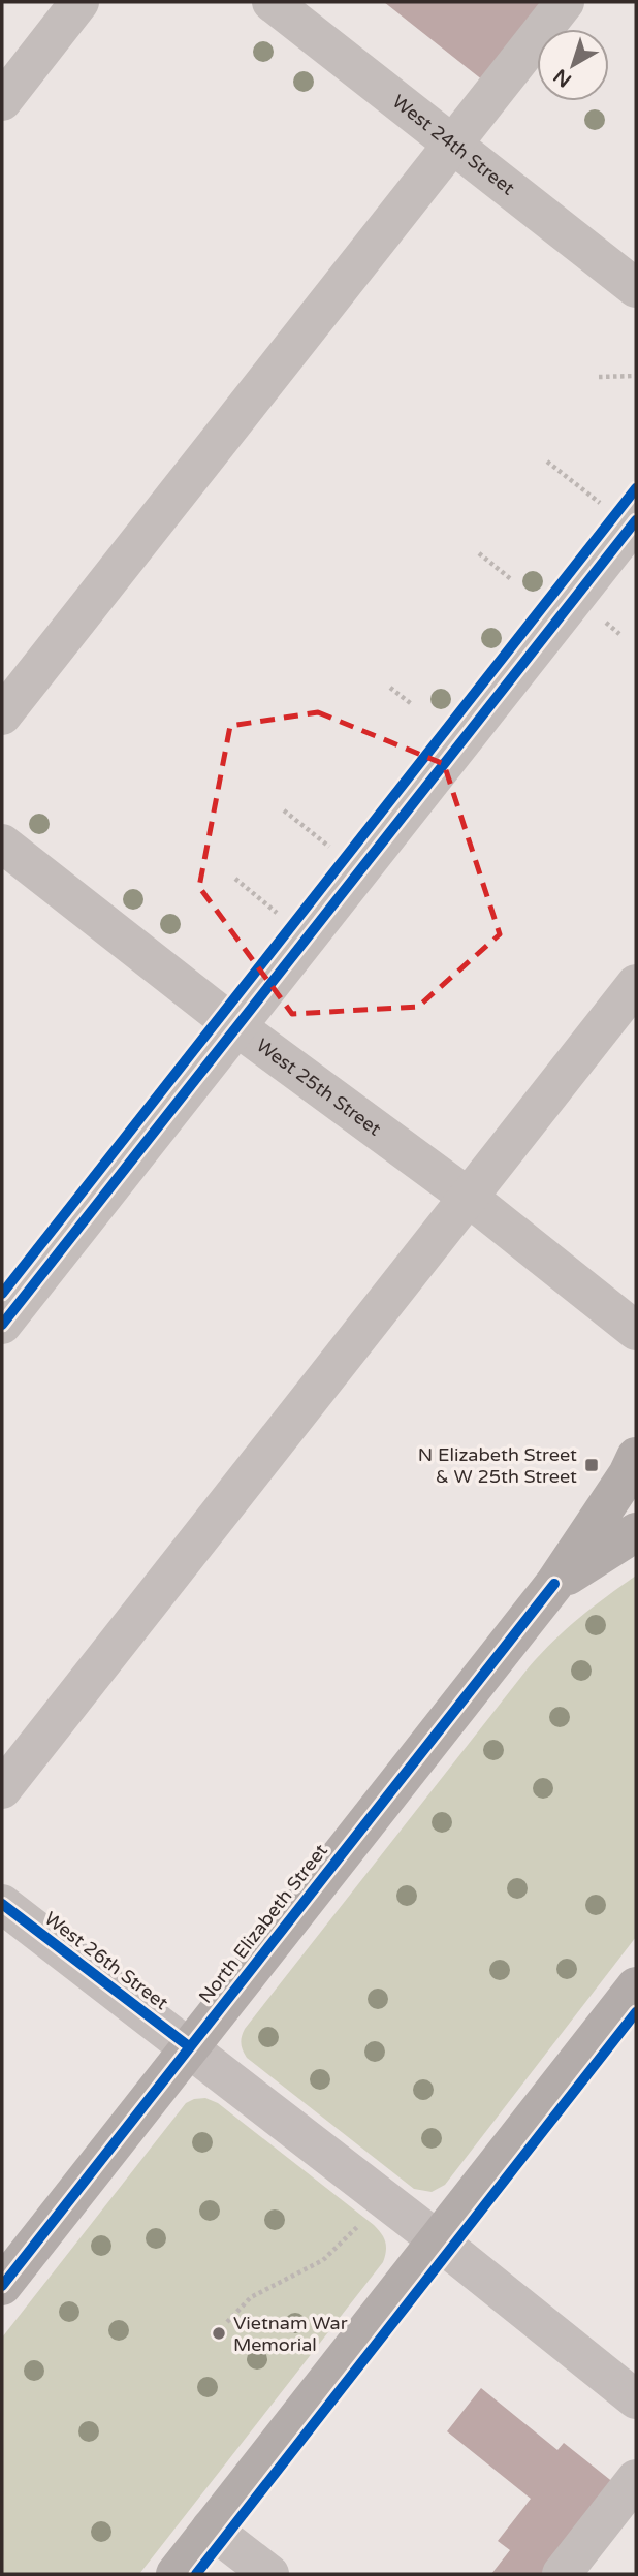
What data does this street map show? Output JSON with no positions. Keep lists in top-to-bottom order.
{
  "streets": {
    "main road": ["North Elizabeth Street"],
    "street": ["West 24th Street", "West 25th Street", "West 26th Street"]
  },
  "crossings": [
    ["North Elizabeth Street", "West 26th Street"]
  ],
  "places": {
    "transit": ["N Elizabeth Street & W 25th Street"],
    "other": ["Vietnam War Memorial"]
  },
  "north": "bottom left"
}
